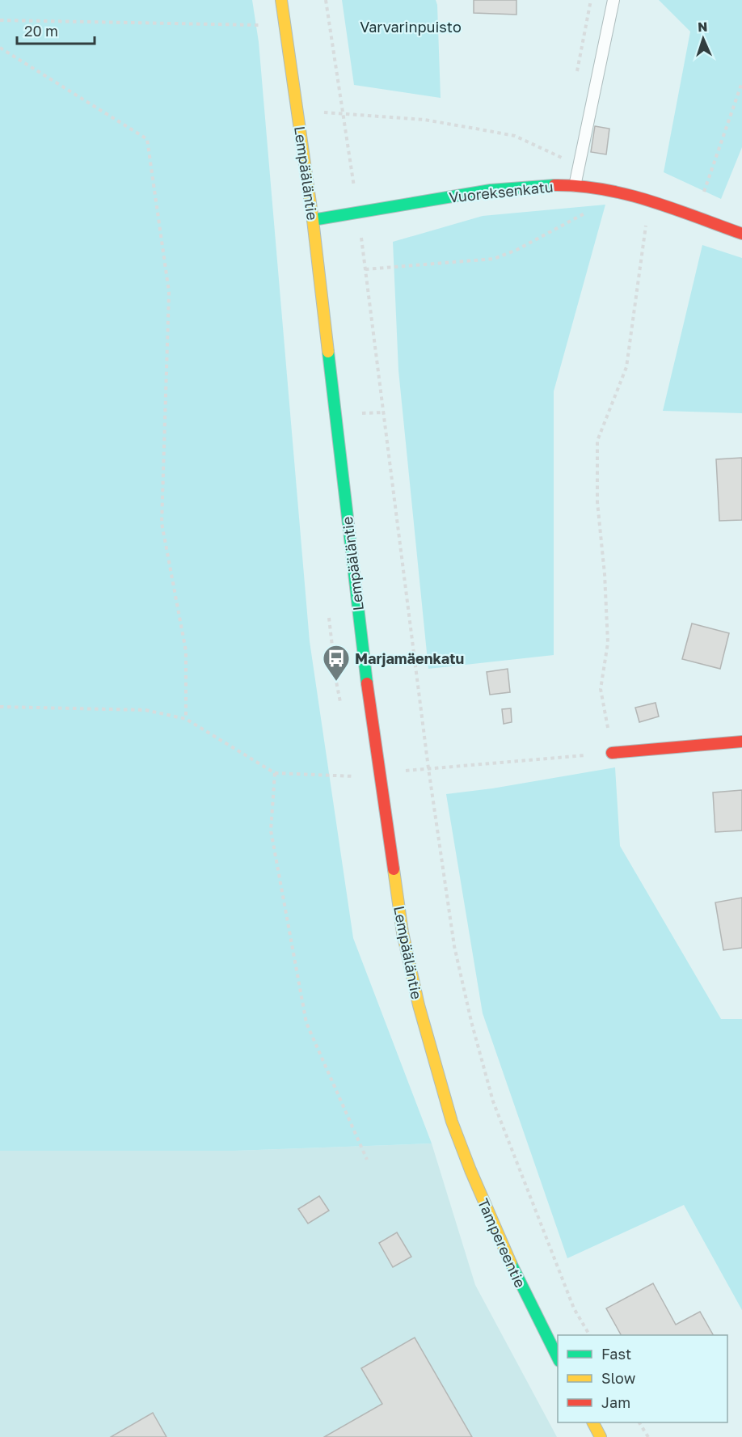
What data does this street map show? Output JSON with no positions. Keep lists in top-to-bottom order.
{
  "streets": {
    "main road": ["Lempääläntie", "Vuoreksenkatu", "Tampereentie"]
  },
  "crossings": [
    ["Lempääläntie", "Vuoreksenkatu"],
    ["Lempääläntie", "Tampereentie"]
  ],
  "parks": ["Varvarinpuisto"],
  "places": {
    "bus stop": ["Marjamäenkatu"]
  },
  "legend": ["Fast", "Slow", "Jam"],
  "scale_bar": "20 m",
  "north": "top"
}
